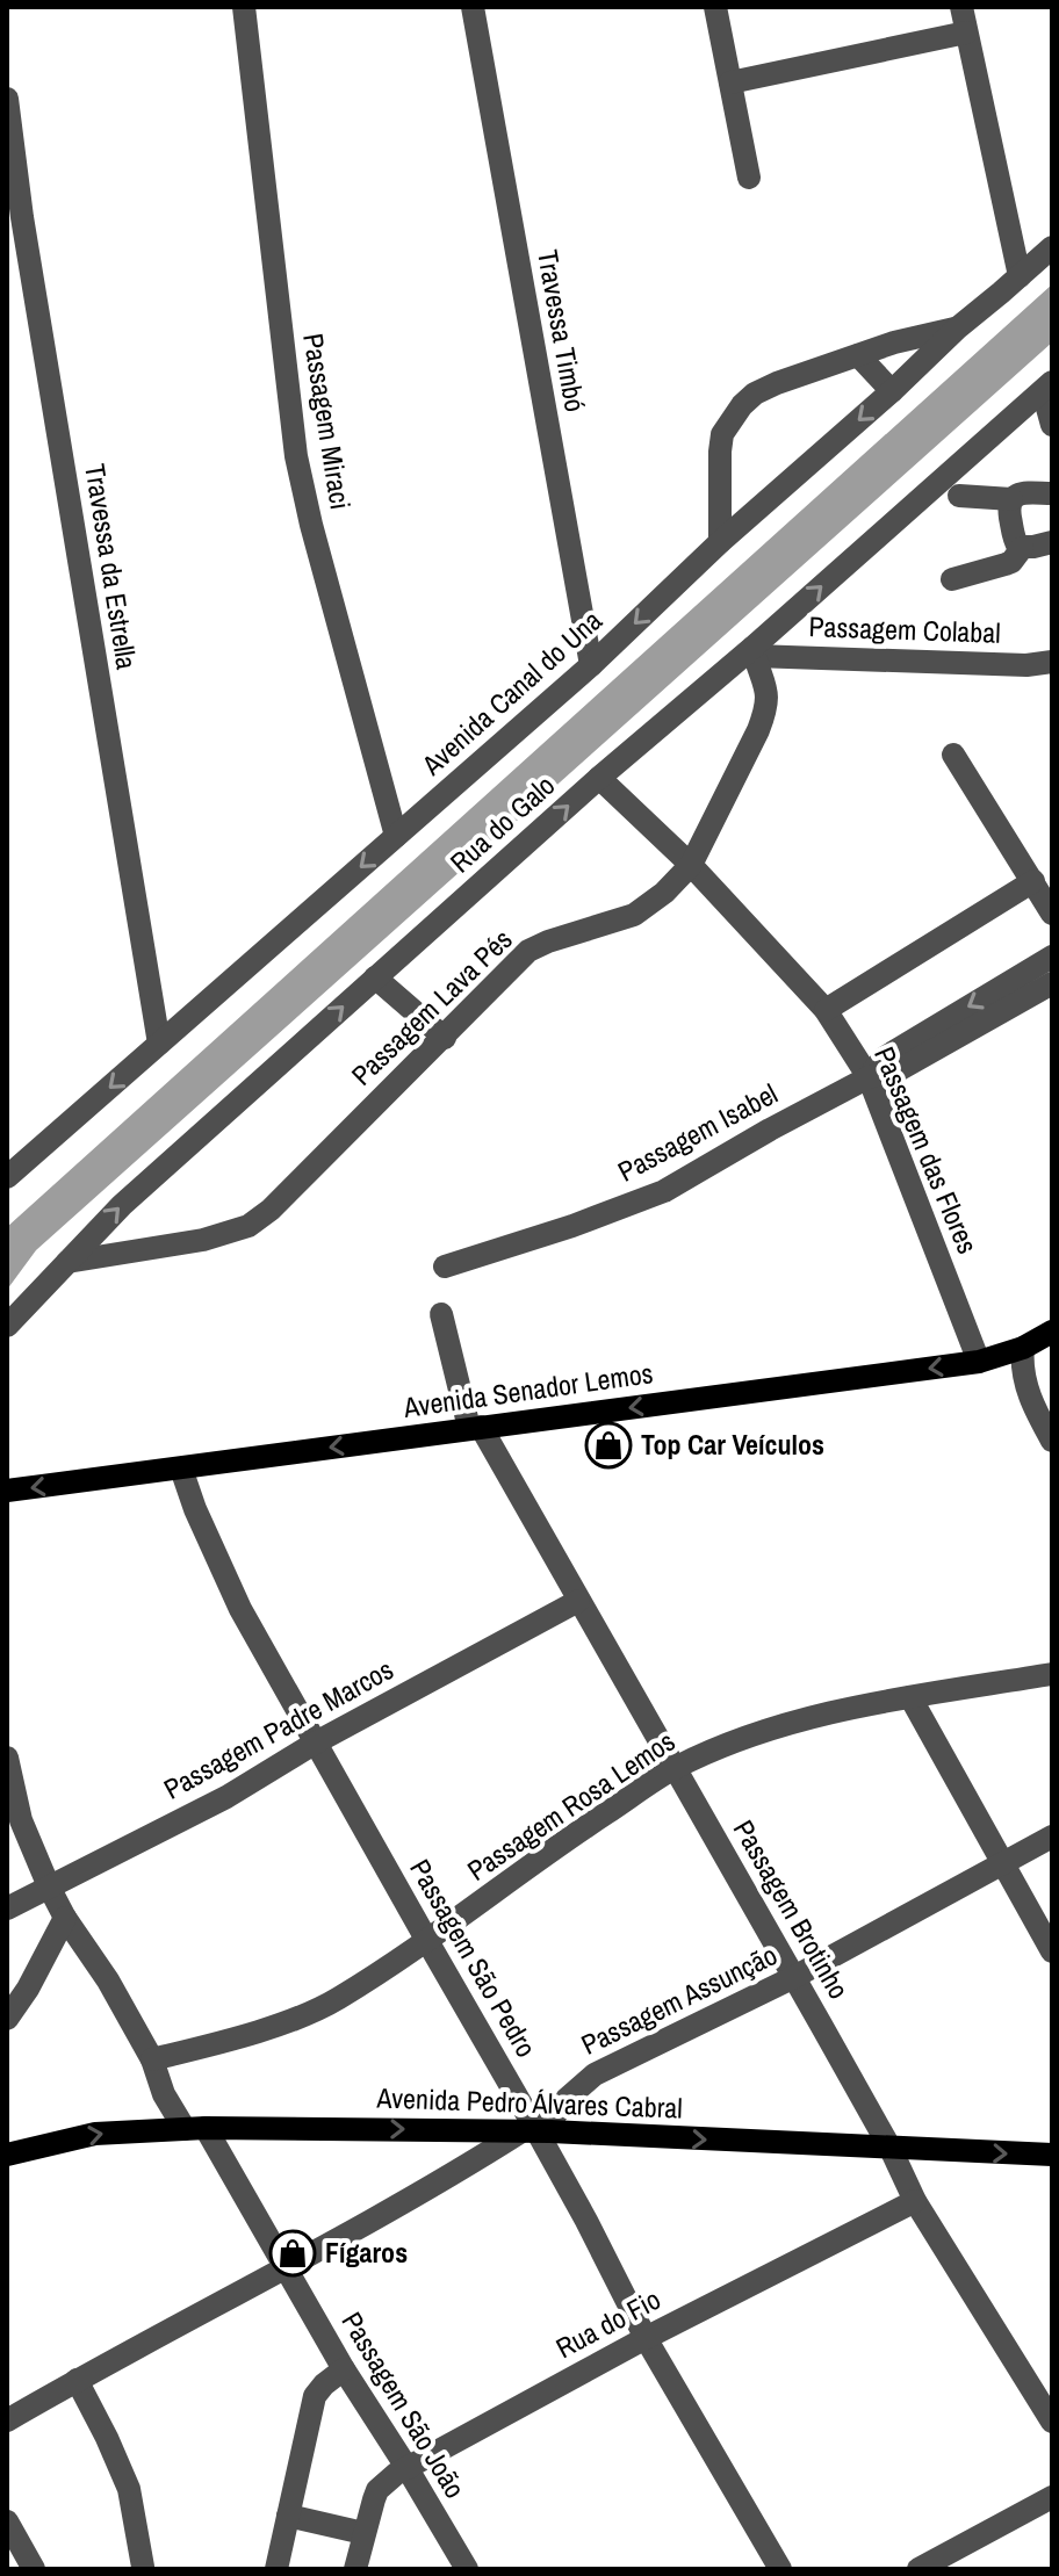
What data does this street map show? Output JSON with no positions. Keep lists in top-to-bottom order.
{
  "streets": {
    "main road": ["Avenida Senador Lemos", "Avenida Pedro Álvares Cabral"],
    "street": [
      "Travessa Timbó",
      "Passagem Miraci",
      "Travessa da Estrella",
      "Passagem Colabal",
      "Avenida Canal do Una",
      "Rua do Galo",
      "Passagem Lava Pés",
      "Passagem Isabel",
      "Passagem das Flores",
      "Passagem Padre Marcos",
      "Passagem Rosa Lemos",
      "Passagem Brotinho",
      "Passagem São Pedro",
      "Passagem Assunção",
      "Rua do Fio",
      "Passagem São João"
    ]
  },
  "crossings": [
    ["Travessa Timbó", "Avenida Canal do Una"],
    ["Passagem Miraci", "Avenida Canal do Una"],
    ["Travessa da Estrella", "Avenida Canal do Una"],
    ["Passagem Colabal", "Rua do Galo"],
    ["Passagem Colabal", "Passagem Lava Pés"],
    ["Rua do Galo", "Passagem Lava Pés"],
    ["Rua do Galo", "Passagem das Flores"],
    ["Passagem Lava Pés", "Passagem das Flores"],
    ["Passagem Isabel", "Passagem das Flores"],
    ["Passagem das Flores", "Avenida Senador Lemos"],
    ["Avenida Senador Lemos", "Passagem Brotinho"],
    ["Avenida Senador Lemos", "Passagem São Pedro"],
    ["Passagem Padre Marcos", "Passagem Brotinho"],
    ["Passagem Padre Marcos", "Passagem São Pedro"],
    ["Passagem Padre Marcos", "Passagem São João"],
    ["Passagem Rosa Lemos", "Passagem Brotinho"],
    ["Passagem Rosa Lemos", "Passagem São Pedro"],
    ["Passagem Rosa Lemos", "Passagem São João"],
    ["Passagem Brotinho", "Passagem Assunção"],
    ["Passagem Brotinho", "Avenida Pedro Álvares Cabral"],
    ["Passagem Brotinho", "Rua do Fio"],
    ["Passagem São Pedro", "Passagem Assunção"],
    ["Passagem São Pedro", "Avenida Pedro Álvares Cabral"],
    ["Passagem São Pedro", "Rua do Fio"],
    ["Passagem Assunção", "Avenida Pedro Álvares Cabral"],
    ["Passagem Assunção", "Passagem São João"],
    ["Avenida Pedro Álvares Cabral", "Passagem São João"],
    ["Rua do Fio", "Passagem São João"]
  ],
  "one_way": [
    "Avenida Canal do Una",
    "Rua do Galo",
    "Avenida Senador Lemos",
    "Avenida Pedro Álvares Cabral"
  ],
  "places": {
    "shop": ["Top Car Veículos", "Fígaros"]
  }
}
